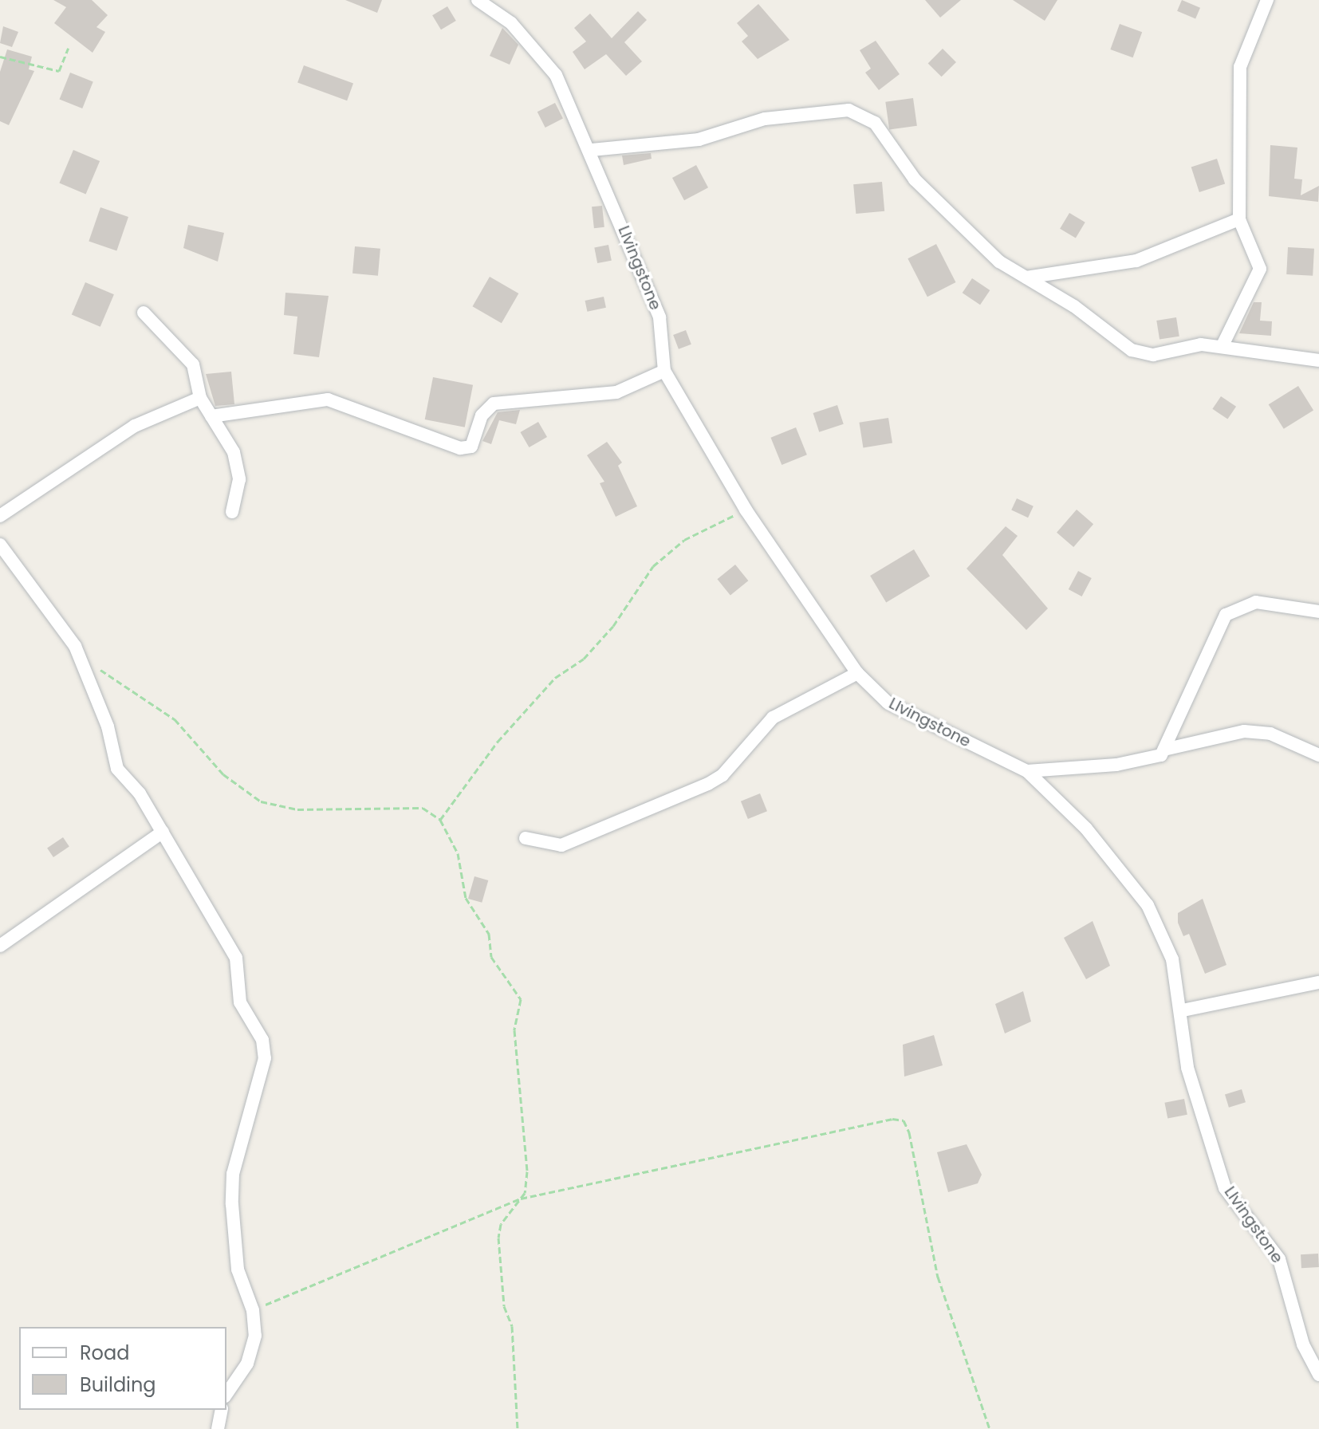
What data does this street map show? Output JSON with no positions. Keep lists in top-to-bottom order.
{
  "streets": {
    "street": ["LIvingstone"]
  },
  "legend": ["Road", "Building"]
}
